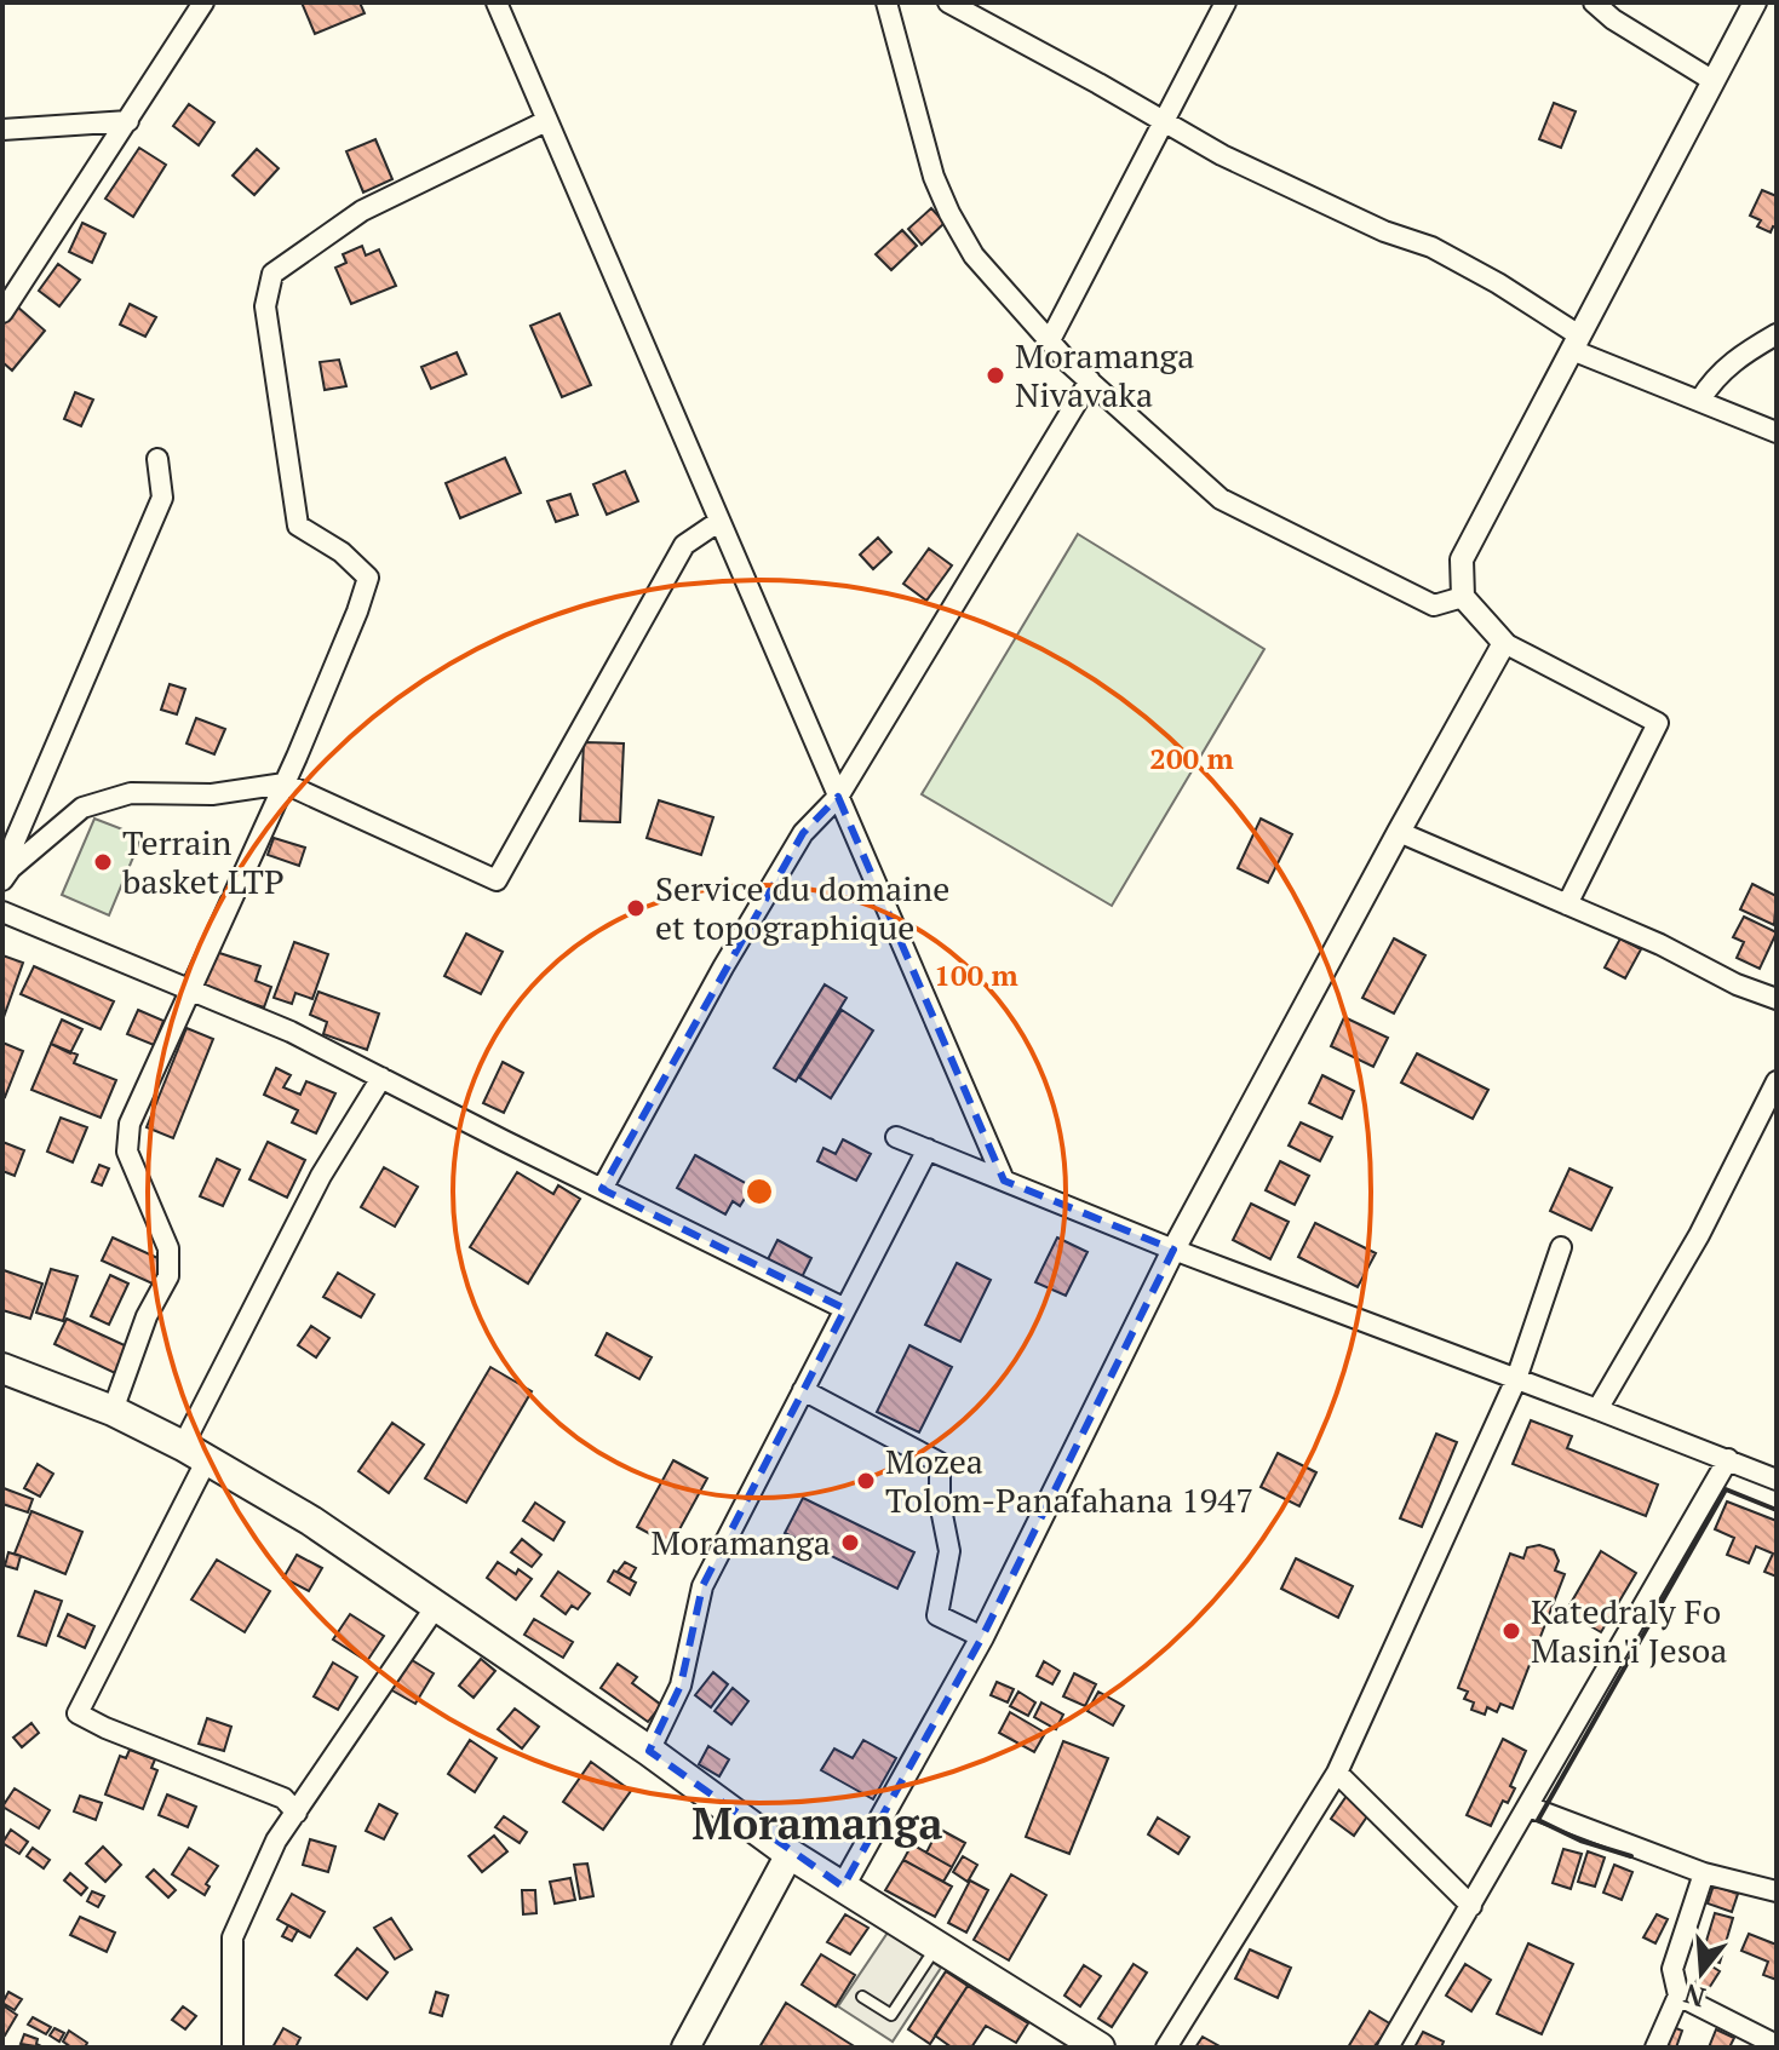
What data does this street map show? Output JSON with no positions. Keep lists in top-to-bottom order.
{
  "districts": ["Moramanga"],
  "places": [
    "Moramanga Nivavaka",
    "Terrain basket LTP",
    "Service du domaine et topographique",
    "Mozea Tolom-Panafahana 1947",
    "Moramanga",
    "Katedraly Fo Masin'i Jesoa"
  ],
  "north": "bottom",
  "rings": ["200 m", "100 m"]
}
